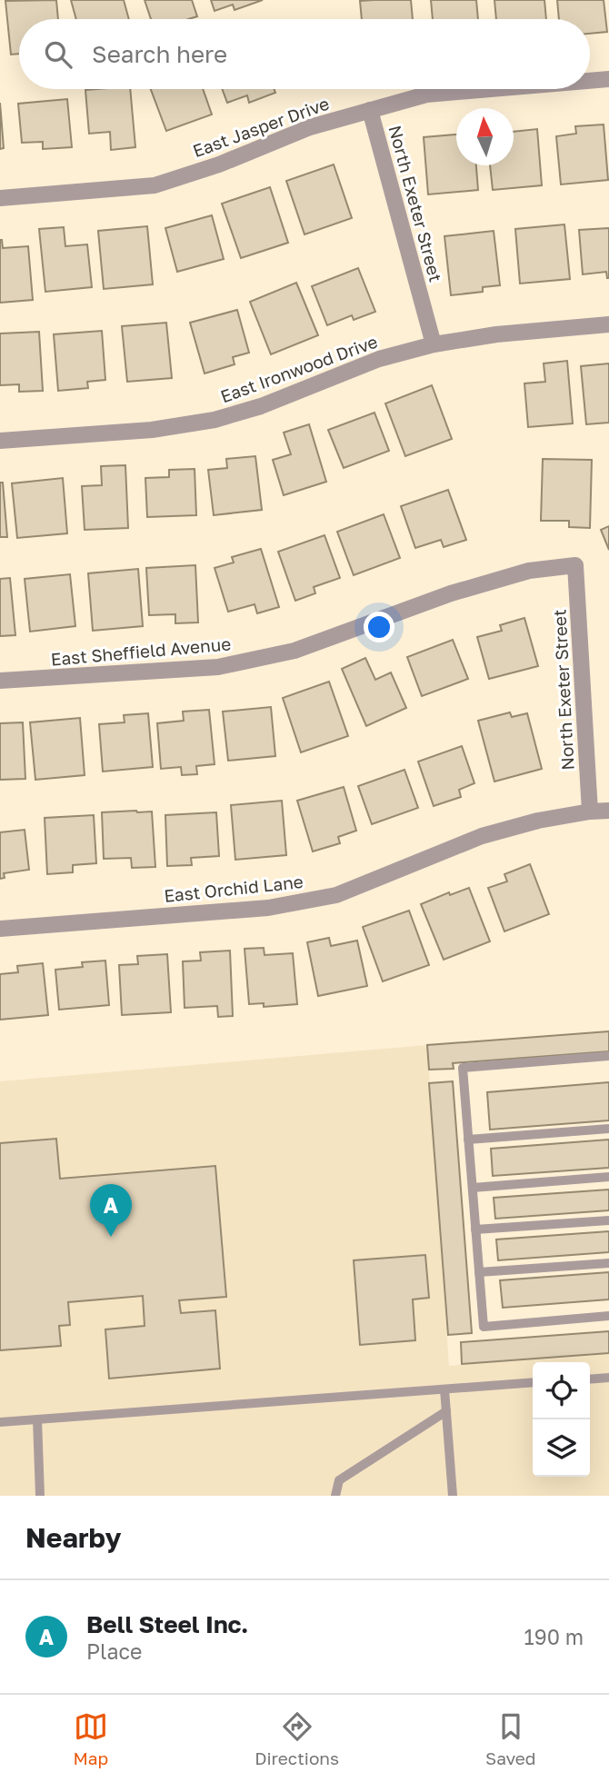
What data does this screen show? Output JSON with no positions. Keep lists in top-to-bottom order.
{
  "streets": {
    "street": [
      "East Jasper Drive",
      "North Exeter Street",
      "East Ironwood Drive",
      "East Sheffield Avenue",
      "East Orchid Lane"
    ]
  },
  "crossings": [
    ["East Jasper Drive", "North Exeter Street"],
    ["North Exeter Street", "East Ironwood Drive"],
    ["North Exeter Street", "East Sheffield Avenue"],
    ["North Exeter Street", "East Orchid Lane"]
  ],
  "north": "top",
  "page": {
    "search": "Search here",
    "pins": "A",
    "heading": "Nearby",
    "list": [
      {
        "mark": "A",
        "name": "Bell Steel Inc.",
        "note": "Place",
        "value": "190 m"
      }
    ],
    "nav": ["Map", "Directions", "Saved"]
  }
}
